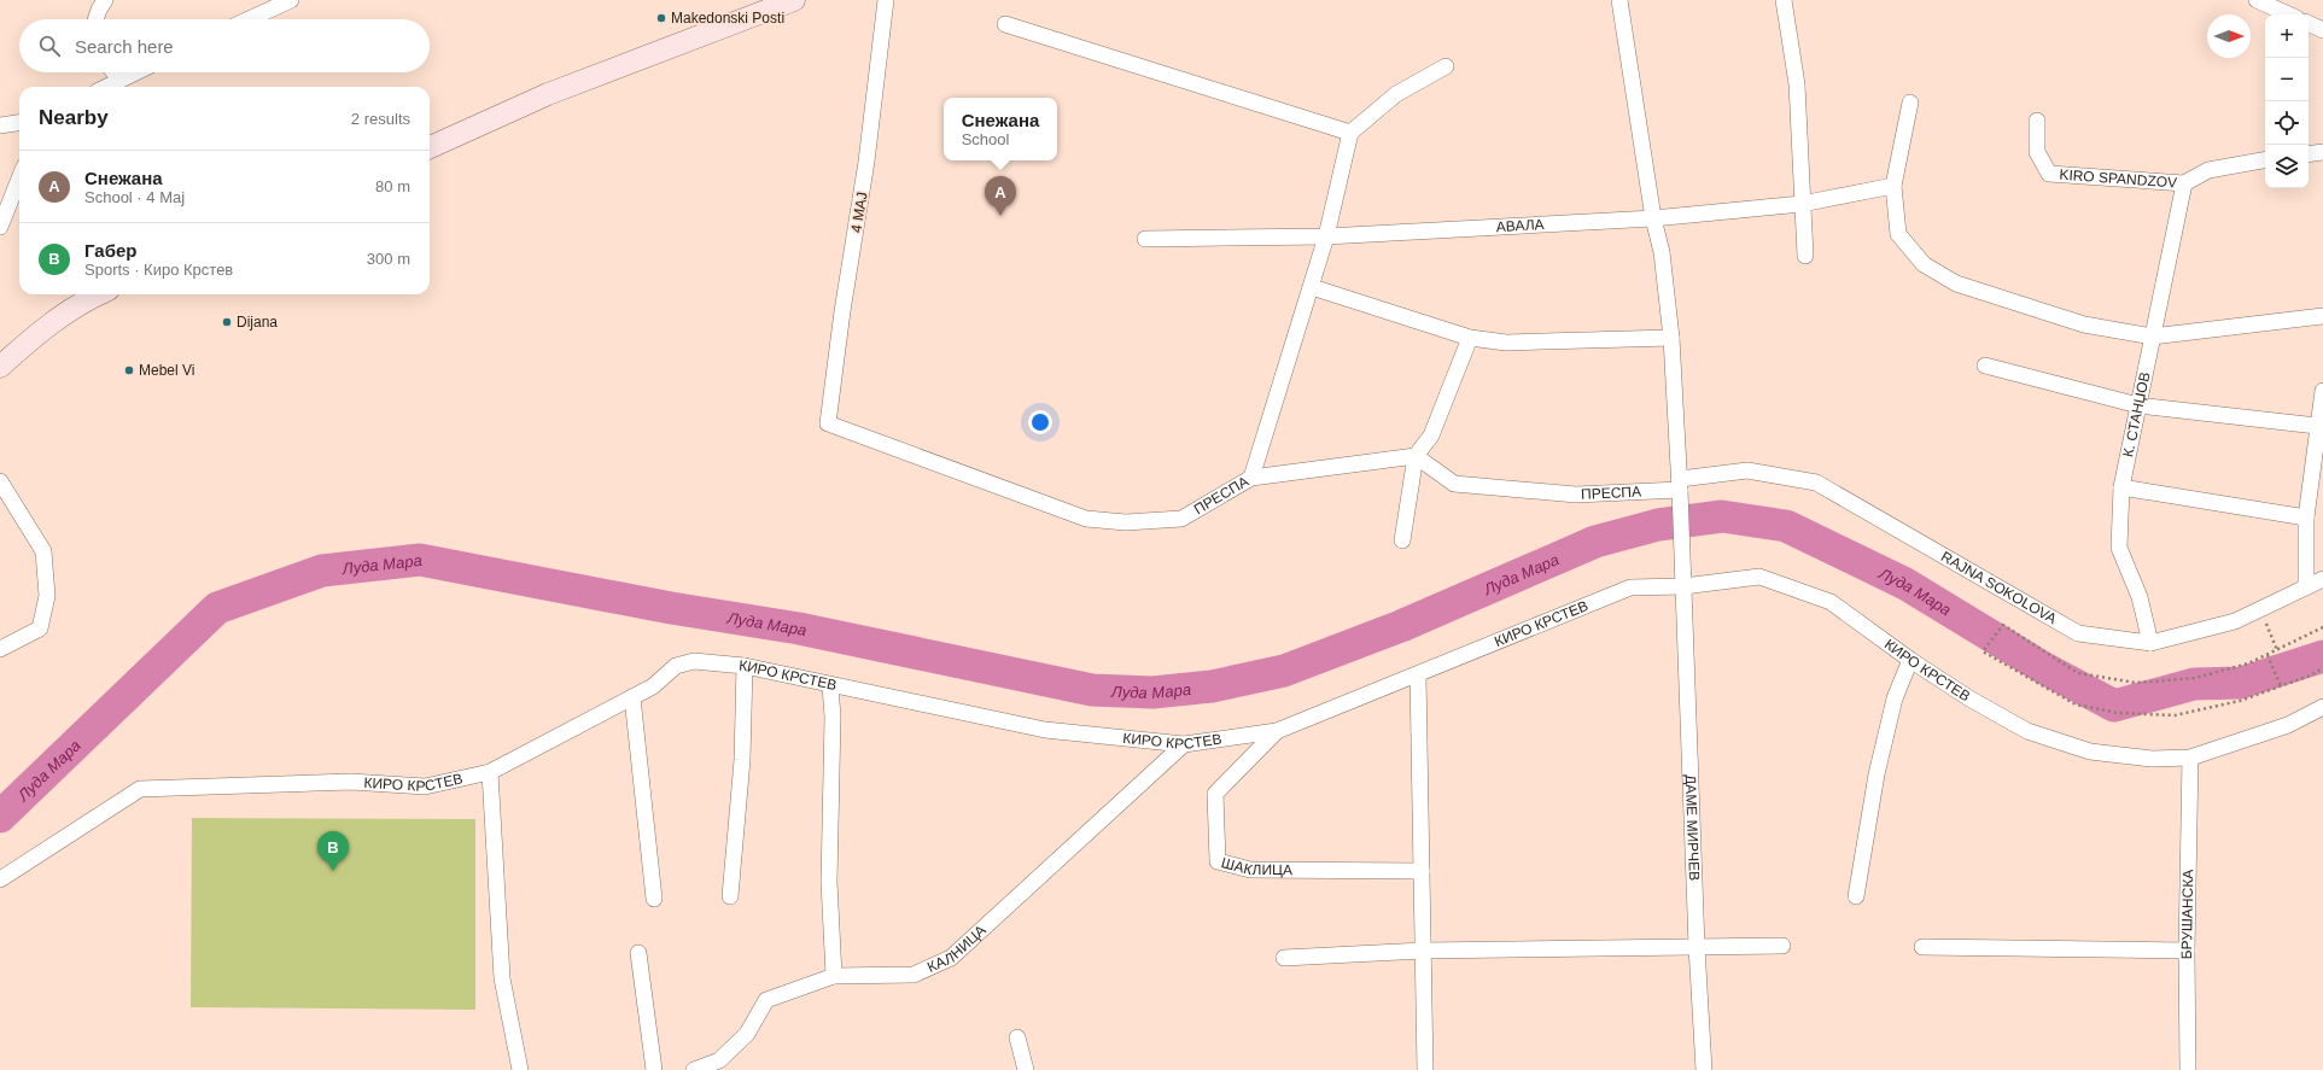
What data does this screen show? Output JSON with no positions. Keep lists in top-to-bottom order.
{
  "streets": {
    "street": [
      "KIRO SPANDZOV",
      "4 МАЈ",
      "АВАЛА",
      "К. СТАНЏОВ",
      "ПРЕСПА",
      "RAJNA SOKOLOVA",
      "КИРО КРСТЕВ",
      "ДАМЕ МИРЧЕВ",
      "ШАКЛИЦА",
      "БРУШАНСКА",
      "КАЛНИЦА"
    ]
  },
  "crossings": [
    ["KIRO SPANDZOV", "К. СТАНЏОВ"],
    ["4 МАЈ", "ПРЕСПА"],
    ["АВАЛА", "ДАМЕ МИРЧЕВ"],
    ["К. СТАНЏОВ", "RAJNA SOKOLOVA"],
    ["ПРЕСПА", "RAJNA SOKOLOVA"],
    ["ПРЕСПА", "ДАМЕ МИРЧЕВ"],
    ["RAJNA SOKOLOVA", "ДАМЕ МИРЧЕВ"],
    ["КИРО КРСТЕВ", "ДАМЕ МИРЧЕВ"],
    ["КИРО КРСТЕВ", "ШАКЛИЦА"],
    ["КИРО КРСТЕВ", "БРУШАНСКА"],
    ["КИРО КРСТЕВ", "КАЛНИЦА"]
  ],
  "water": ["Луда Мара"],
  "places": ["Makedonski Posti", "Dijana", "Mebel Vi"],
  "north": "right",
  "page": {
    "map_buttons": ["+", "−"],
    "search": "Search here",
    "heading": ["Nearby", "2 results"],
    "popup": ["Снежана", "School"],
    "list": [
      {
        "mark": "A",
        "name": "Снежана",
        "note": "School · 4 Мај",
        "value": "80 m"
      },
      {
        "mark": "B",
        "name": "Габер",
        "note": "Sports · Киро Крстев",
        "value": "300 m"
      }
    ],
    "pins": ["A", "B"]
  }
}
